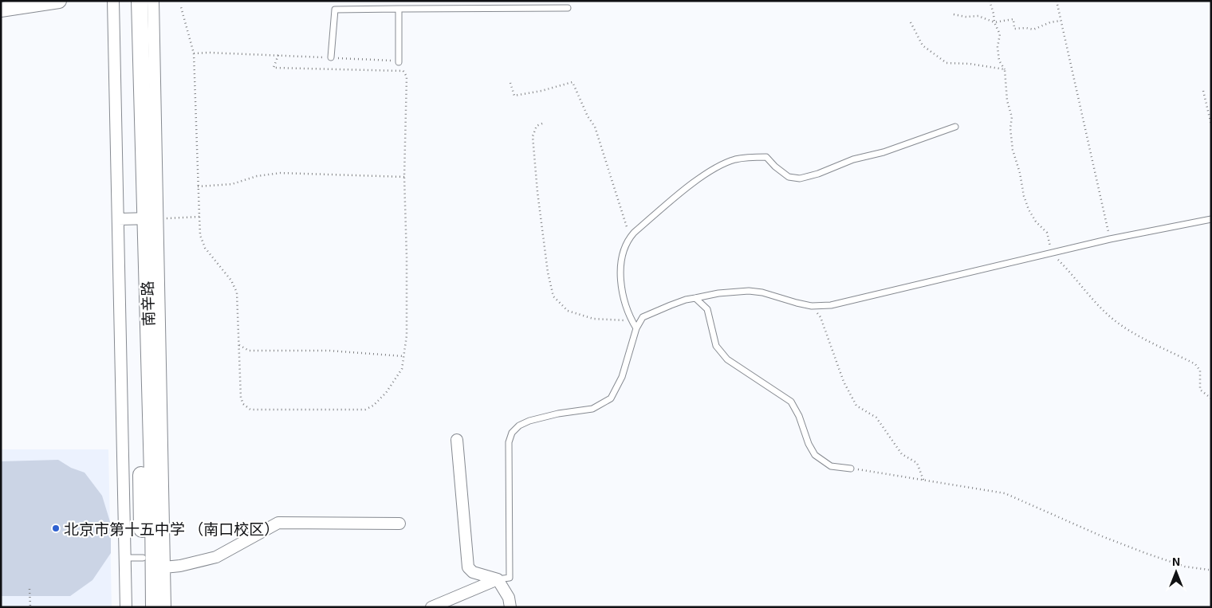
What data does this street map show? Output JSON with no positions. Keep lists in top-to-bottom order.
{
  "streets": {
    "main road": ["南辛路"]
  },
  "places": ["北京市第十五中学 （南口校区）"],
  "north": "top"
}
